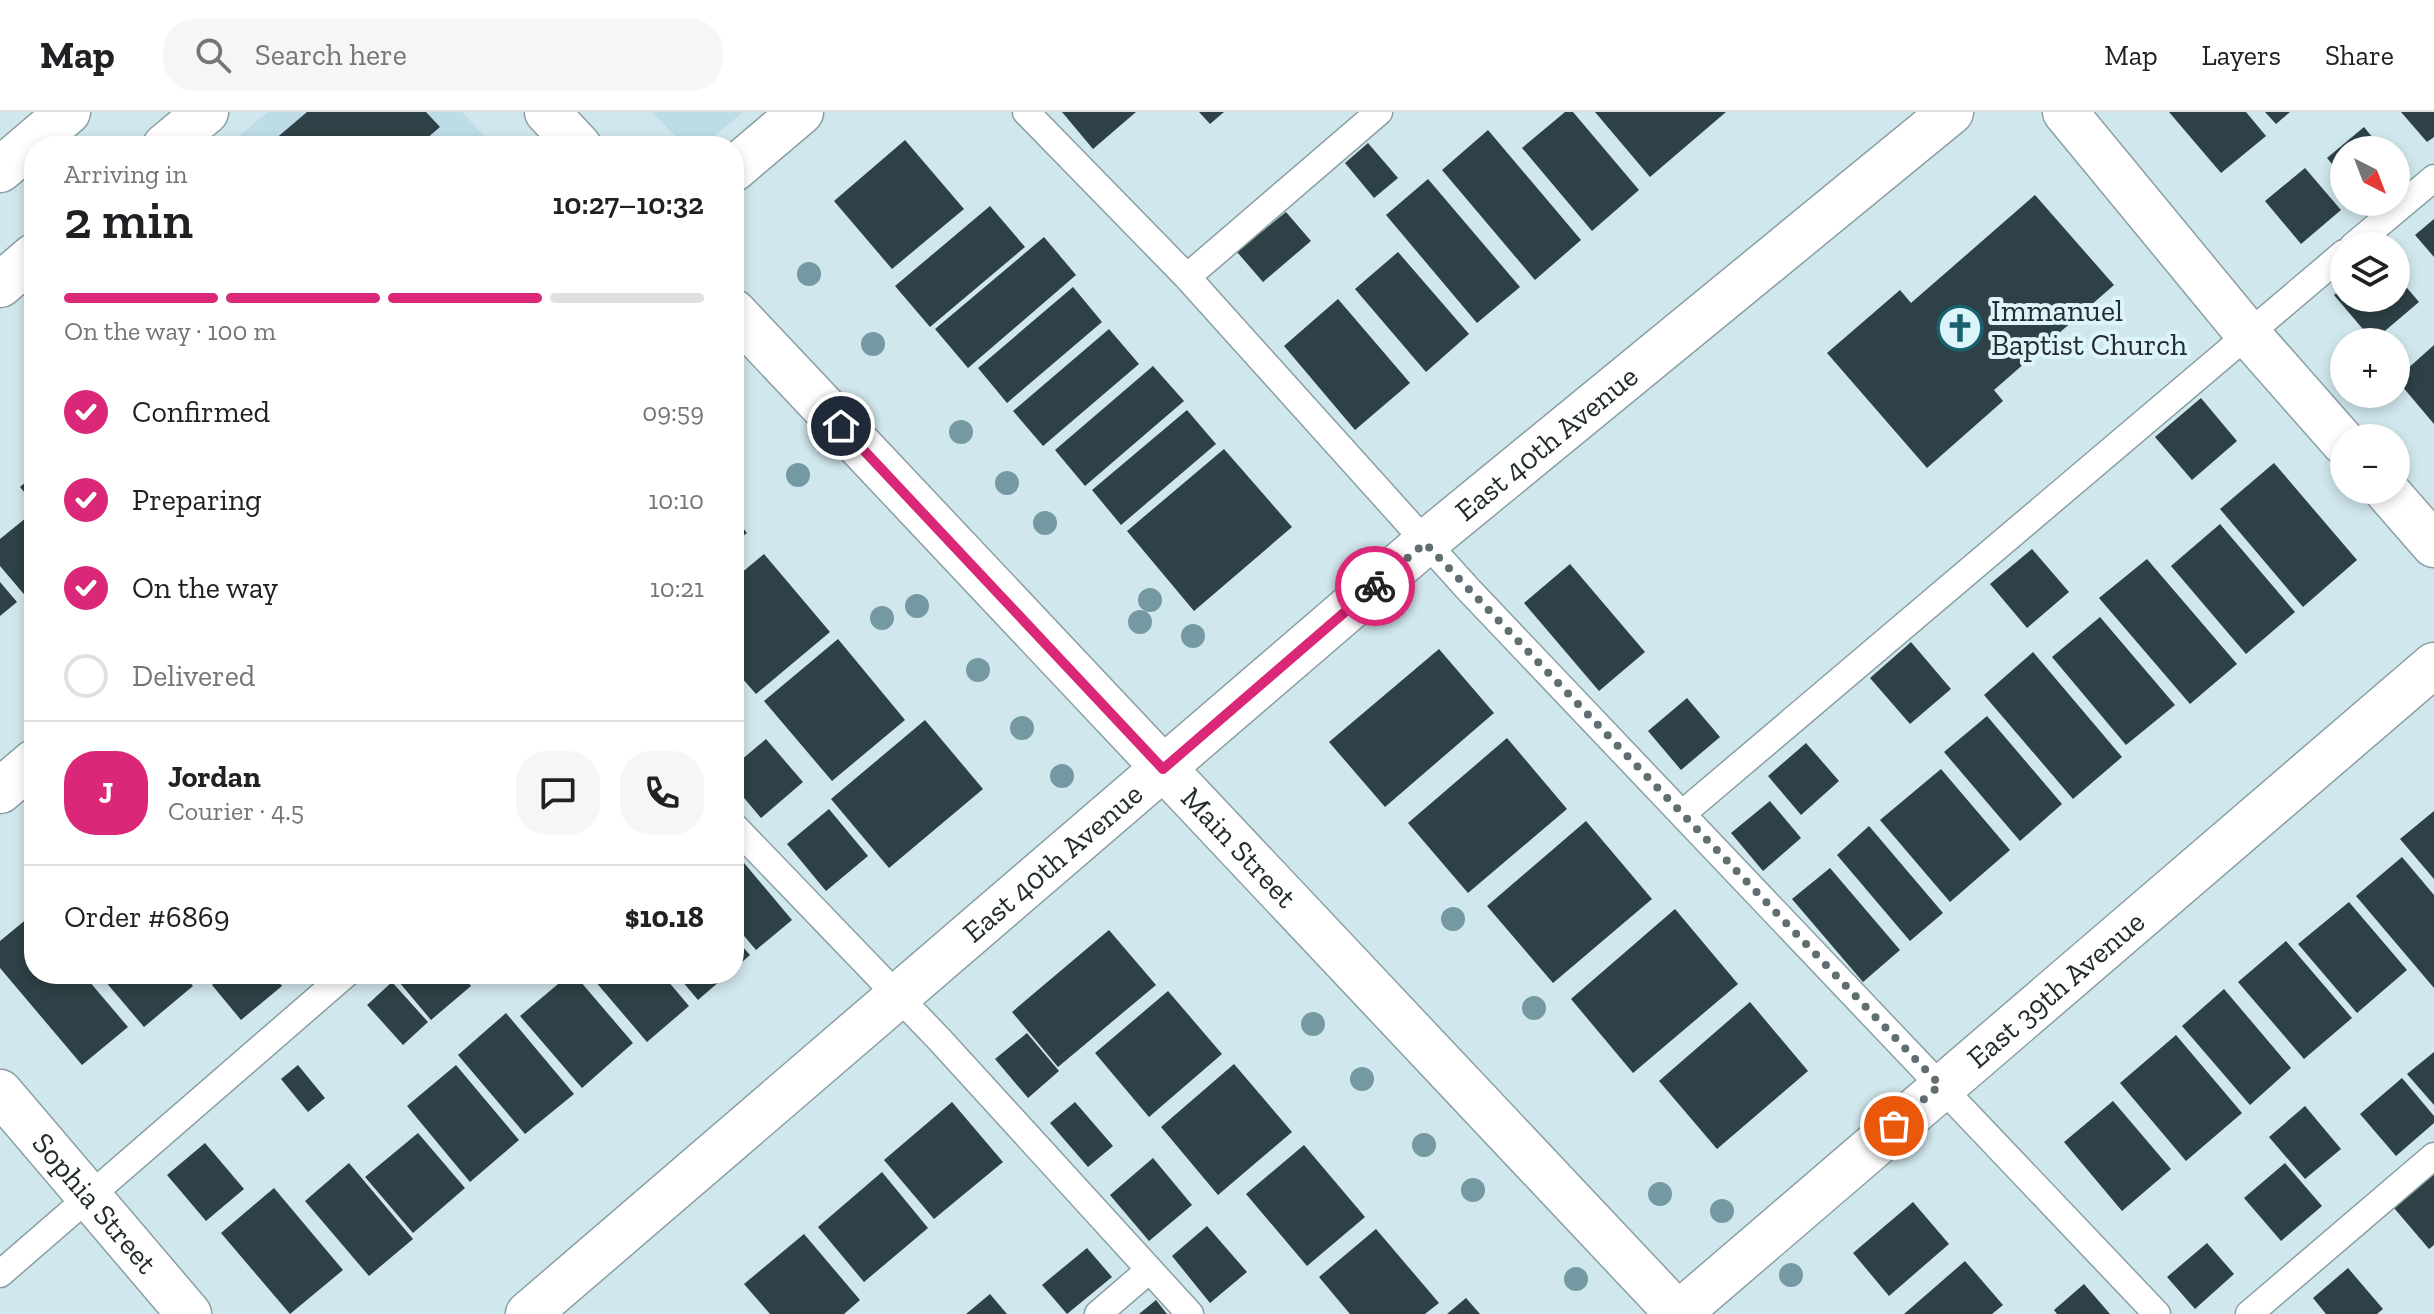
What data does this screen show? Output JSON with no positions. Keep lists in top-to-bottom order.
{
  "streets": {
    "street": [
      "East 40th Avenue",
      "Main Street",
      "East 39th Avenue",
      "Sophia Street"
    ]
  },
  "crossings": [
    ["East 40th Avenue", "Main Street"],
    ["Main Street", "East 39th Avenue"]
  ],
  "places": {
    "church": ["Immanuel Baptist Church"]
  },
  "north": "bottom right",
  "page": {
    "header": "Map",
    "search": "Search here",
    "nav": ["Map", "Layers", "Share"],
    "map_buttons": ["+", "−"],
    "heading": ["2 min", "Arriving in", "10:27–10:32"],
    "panel": [
      "Jordan",
      "Courier · 4.5",
      "Order #6869",
      "$10.18"
    ],
    "bar": "On the way · 100 m",
    "list": [
      ["Confirmed", "09:59"],
      ["Preparing", "10:10"],
      ["On the way", "10:21"],
      "Delivered"
    ],
    "round": "J"
  }
}
